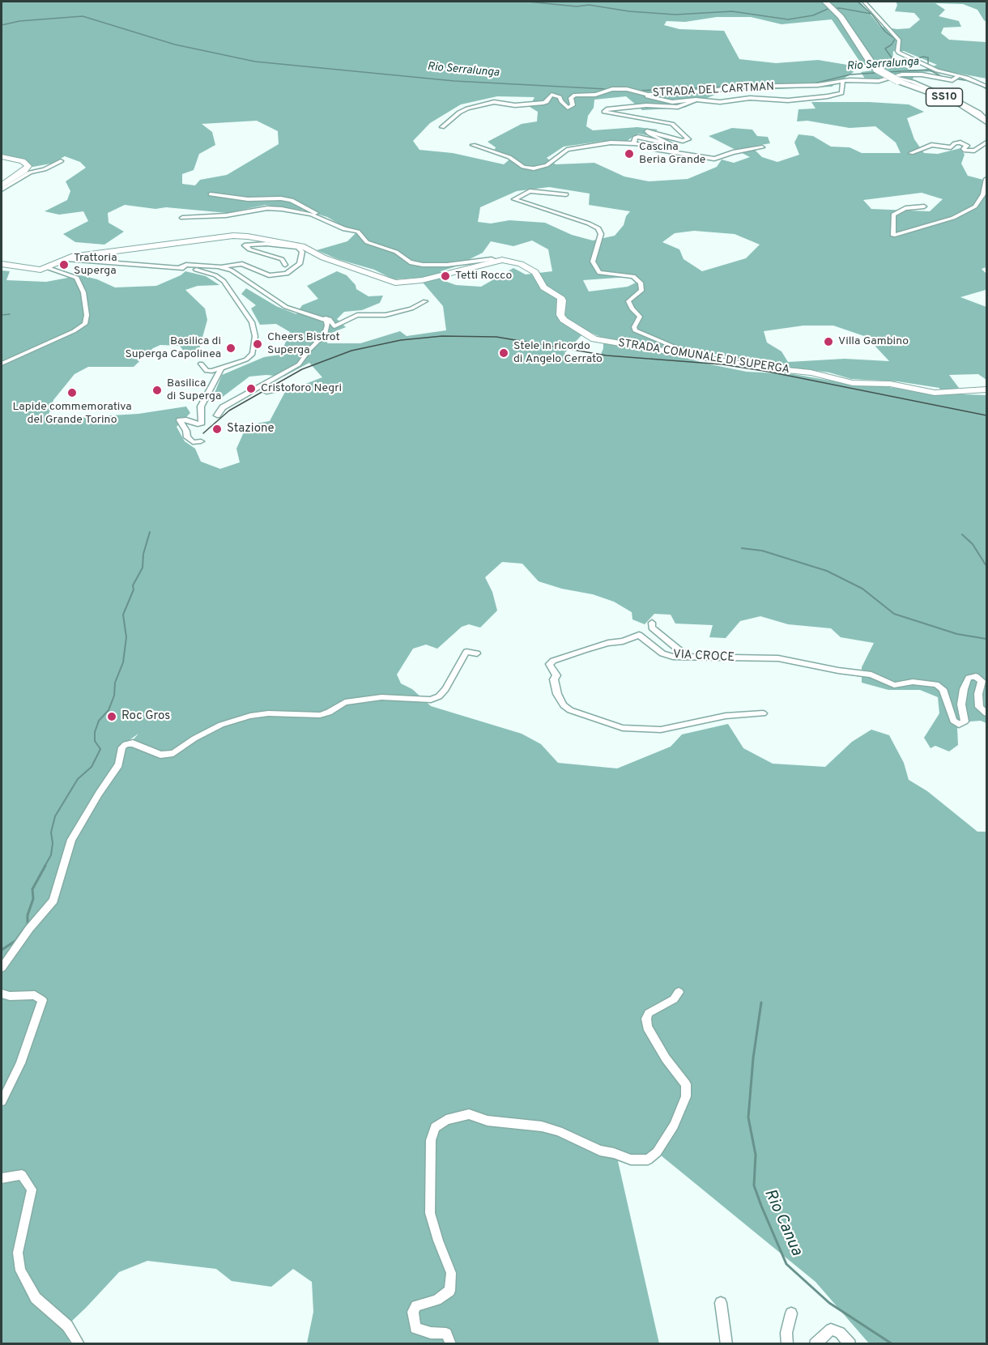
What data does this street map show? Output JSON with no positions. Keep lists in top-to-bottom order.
{
  "streets": {
    "main road": ["SS10"],
    "street": ["STRADA DEL CARTMAN", "STRADA COMUNALE DI SUPERGA", "VIA CROCE"]
  },
  "crossings": [
    ["STRADA DEL CARTMAN", "SS10"]
  ],
  "water": ["Rio Serralunga", "Rio Canua"],
  "places": [
    "Cascina Beria Grande",
    "Trattoria Superga",
    "Tetti Rocco",
    "Villa Gambino",
    "Cheers Bistrot Superga",
    "Basilica di Superga Capolinea",
    "Stele in ricordo di Angelo Cerrato",
    "Cristoforo Negri",
    "Basilica di Superga",
    "Lapide commemorativa del Grande Torino",
    "Stazione",
    "Roc Gros"
  ]
}
